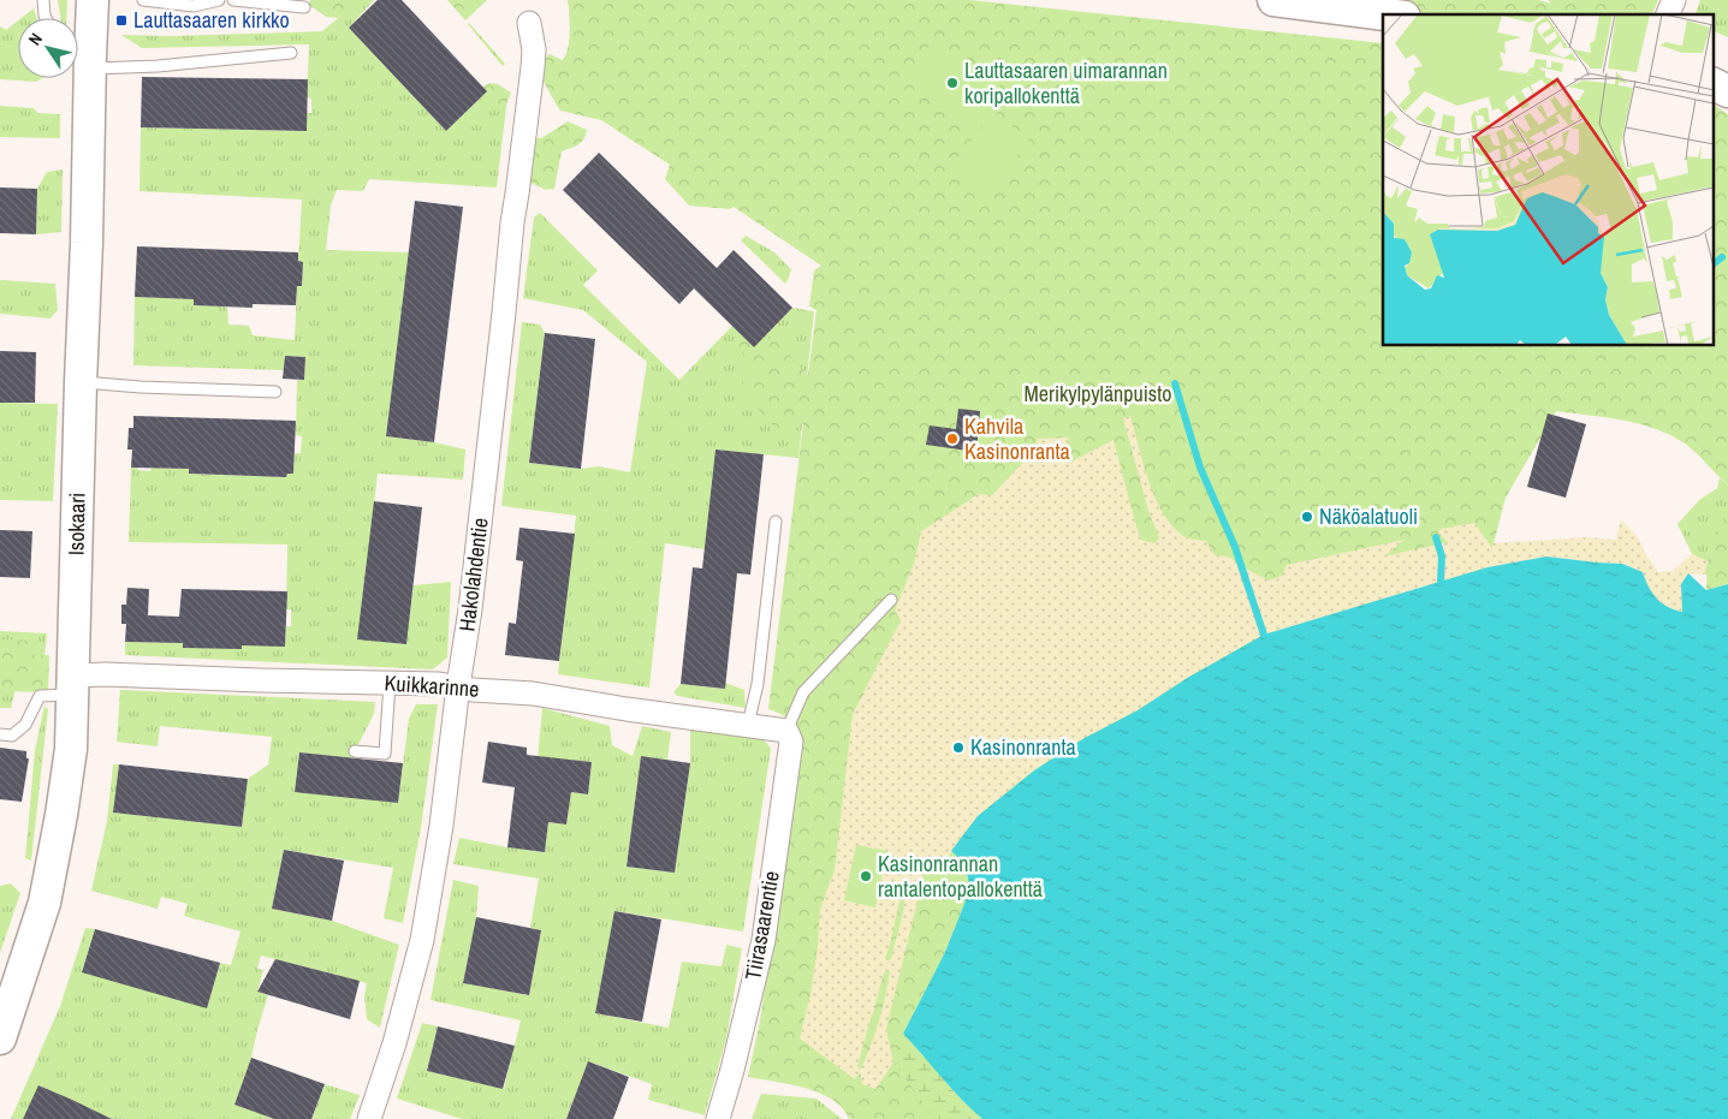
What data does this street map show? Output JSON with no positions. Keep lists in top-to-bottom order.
{
  "streets": {
    "street": [
      "Isokaari",
      "Hakolahdentie",
      "Kuikkarinne",
      "Tiirasaarentie"
    ]
  },
  "crossings": [
    ["Isokaari", "Kuikkarinne"],
    ["Hakolahdentie", "Kuikkarinne"],
    ["Kuikkarinne", "Tiirasaarentie"]
  ],
  "parks": ["Merikylpylänpuisto"],
  "places": {
    "transit": ["Lauttasaaren kirkko"],
    "other": [
      "Lauttasaaren uimarannan koripallokenttä",
      "Kahvila Kasinonranta",
      "Näköalatuoli",
      "Kasinonranta",
      "Kasinonrannan rantalentopallokenttä"
    ]
  },
  "north": "top left"
}
